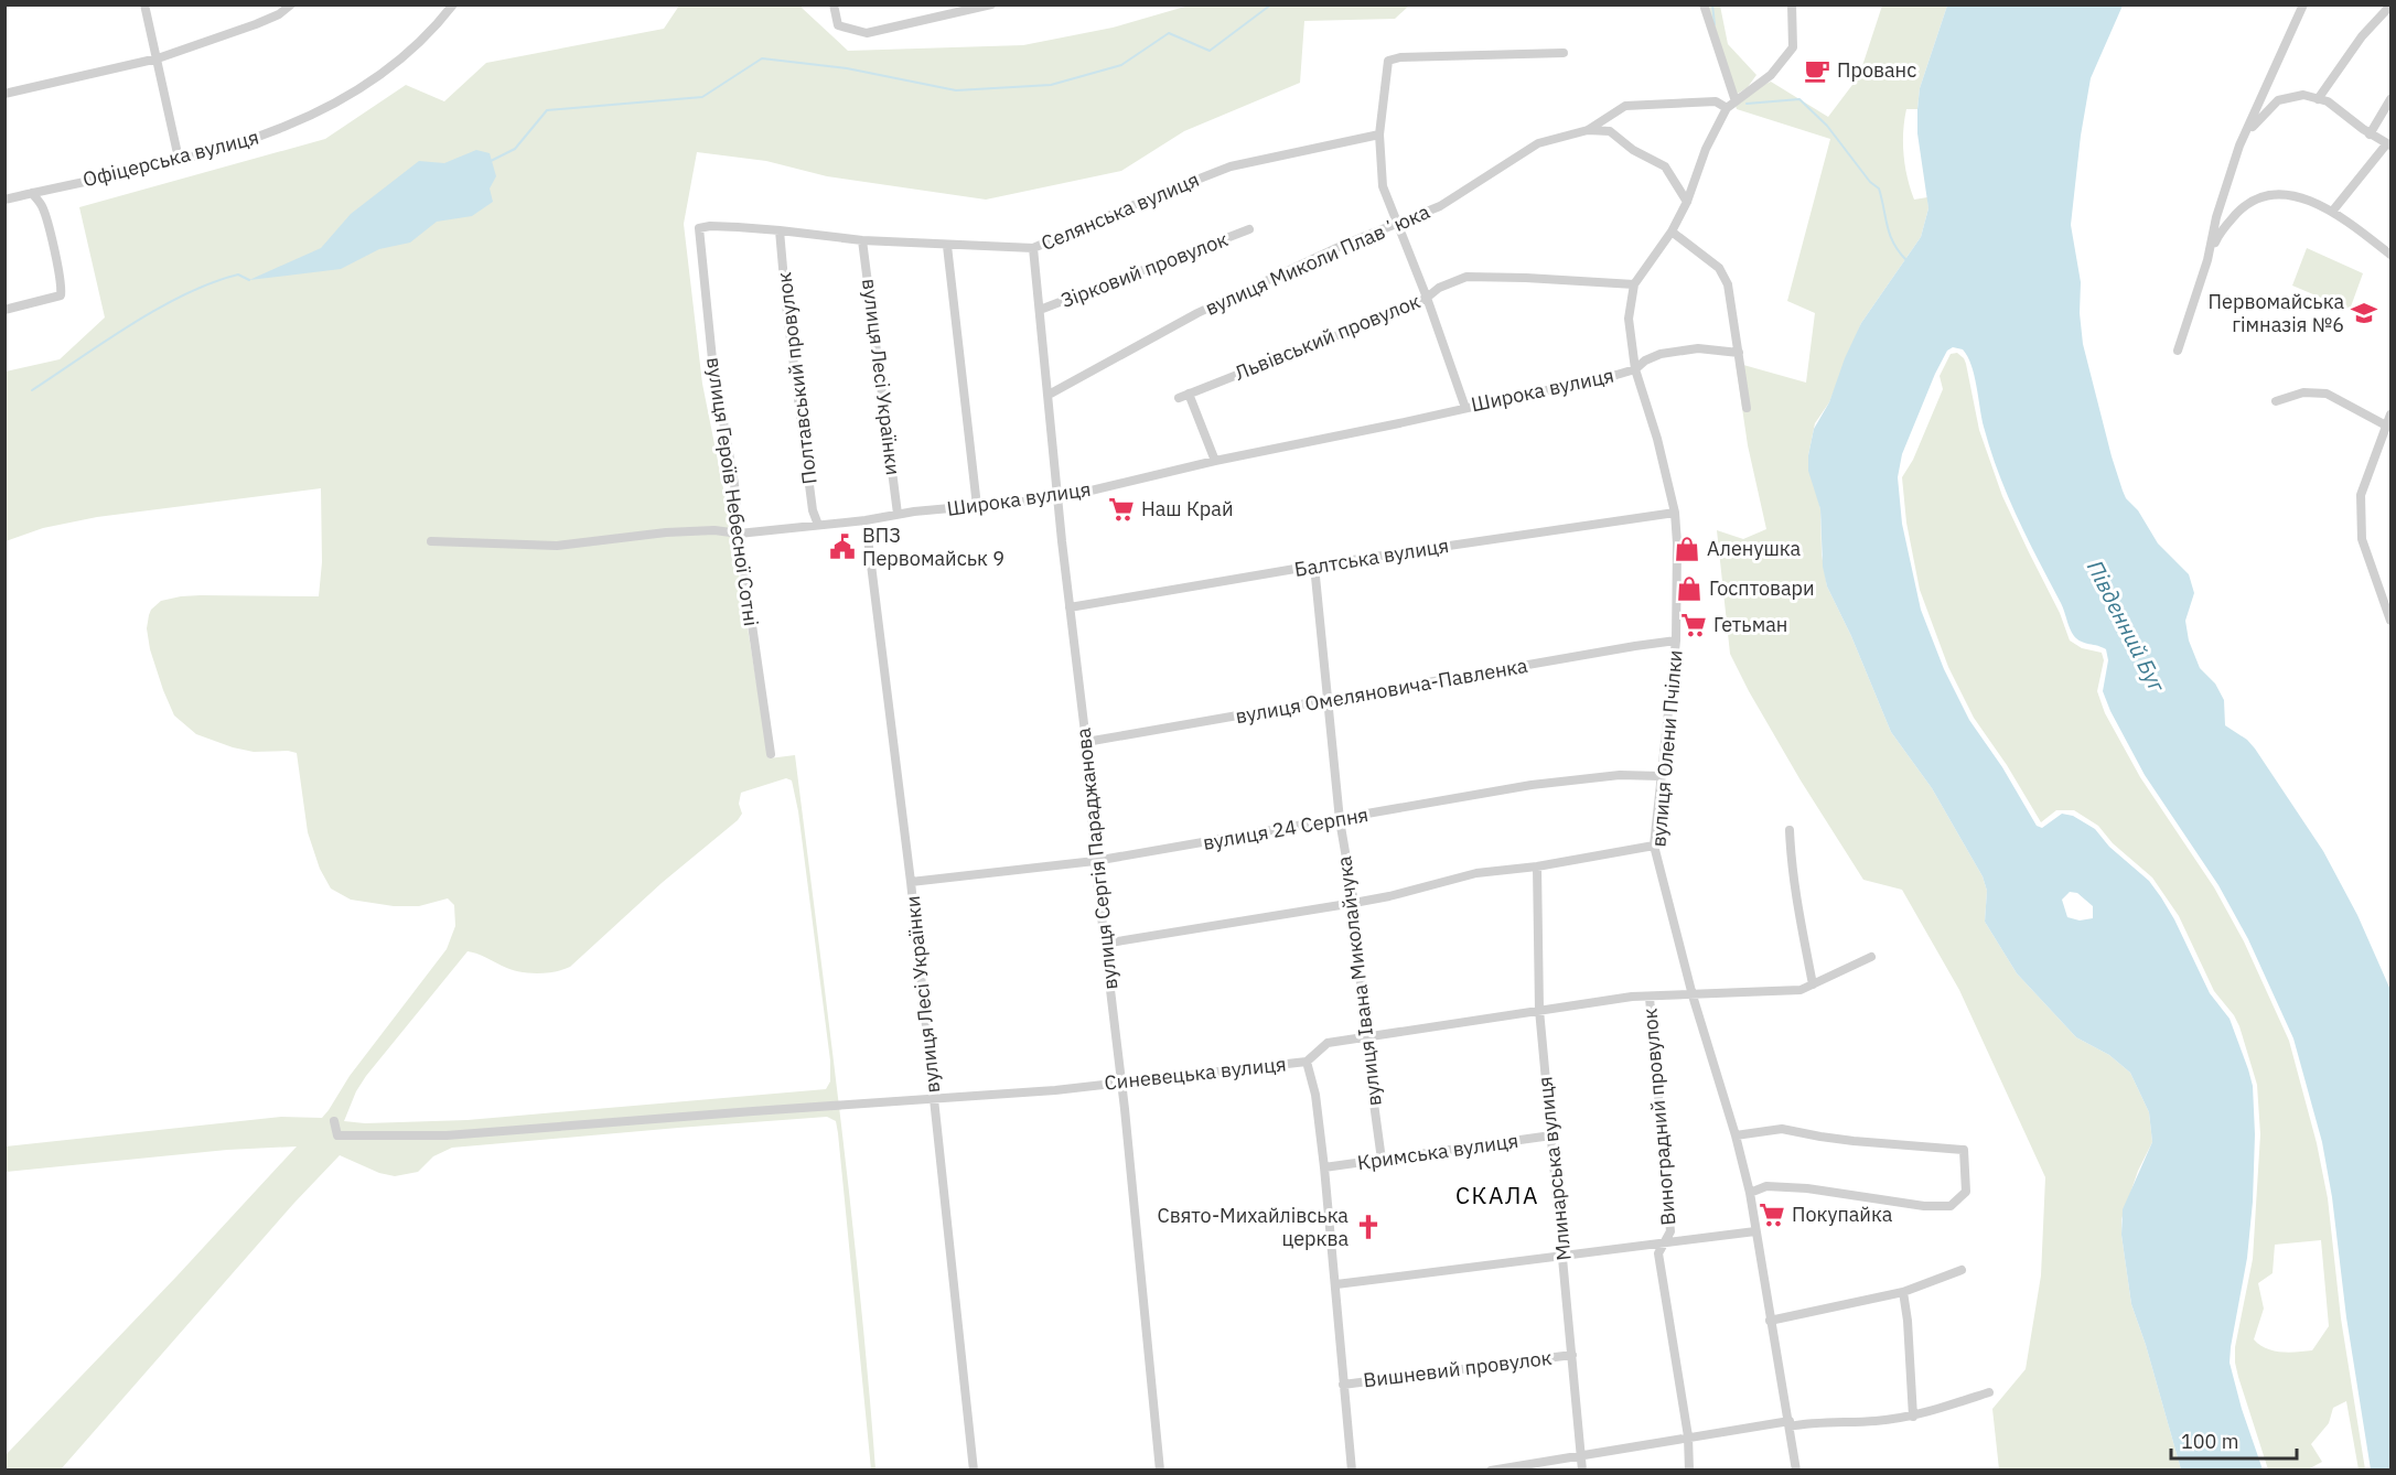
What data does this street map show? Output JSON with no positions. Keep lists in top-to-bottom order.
{
  "streets": {
    "street": [
      "Офіцерська вулиця",
      "Селянська вулиця",
      "вулиця Миколи Плавʼюка",
      "Зірковий провулок",
      "Львівський провулок",
      "вулиця Лесі Українки",
      "Полтавський провулок",
      "Широка вулиця",
      "вулиця Героїв Небесної Сотні",
      "Балтська вулиця",
      "вулиця Омеляновича-Павленка",
      "вулиця Олени Пчілки",
      "вулиця 24 Серпня",
      "вулиця Сергія Параджанова",
      "вулиця Івана Миколайчука",
      "Синевецька вулиця",
      "Виноградний провулок",
      "Кримська вулиця",
      "Млинарська вулиця",
      "Вишневий провулок"
    ]
  },
  "crossings": [
    ["Селянська вулиця", "вулиця Лесі Українки"],
    ["Селянська вулиця", "Полтавський провулок"],
    ["Селянська вулиця", "вулиця Героїв Небесної Сотні"],
    ["Селянська вулиця", "вулиця Сергія Параджанова"],
    ["вулиця Миколи Плавʼюка", "вулиця Олени Пчілки"],
    ["вулиця Миколи Плавʼюка", "вулиця Сергія Параджанова"],
    ["Зірковий провулок", "вулиця Сергія Параджанова"],
    ["Львівський провулок", "Широка вулиця"],
    ["Львівський провулок", "вулиця Олени Пчілки"],
    ["вулиця Лесі Українки", "Широка вулиця"],
    ["вулиця Лесі Українки", "вулиця 24 Серпня"],
    ["вулиця Лесі Українки", "Синевецька вулиця"],
    ["Полтавський провулок", "Широка вулиця"],
    ["Широка вулиця", "вулиця Героїв Небесної Сотні"],
    ["Широка вулиця", "вулиця Олени Пчілки"],
    ["Широка вулиця", "вулиця Сергія Параджанова"],
    ["Балтська вулиця", "вулиця Олени Пчілки"],
    ["Балтська вулиця", "вулиця Сергія Параджанова"],
    ["Балтська вулиця", "вулиця Івана Миколайчука"],
    ["вулиця Омеляновича-Павленка", "вулиця Олени Пчілки"],
    ["вулиця Омеляновича-Павленка", "вулиця Сергія Параджанова"],
    ["вулиця Омеляновича-Павленка", "вулиця Івана Миколайчука"],
    ["вулиця Олени Пчілки", "вулиця 24 Серпня"],
    ["вулиця Олени Пчілки", "Синевецька вулиця"],
    ["вулиця 24 Серпня", "вулиця Сергія Параджанова"],
    ["вулиця 24 Серпня", "вулиця Івана Миколайчука"],
    ["вулиця Сергія Параджанова", "Синевецька вулиця"],
    ["вулиця Івана Миколайчука", "Синевецька вулиця"],
    ["вулиця Івана Миколайчука", "Кримська вулиця"],
    ["Синевецька вулиця", "Виноградний провулок"],
    ["Синевецька вулиця", "Млинарська вулиця"],
    ["Кримська вулиця", "Млинарська вулиця"],
    ["Млинарська вулиця", "Вишневий провулок"]
  ],
  "districts": ["СКАЛА"],
  "water": ["Південний Буг"],
  "places": {
    "cafe": ["Прованс"],
    "school or university": ["Первомайська гімназія №6"],
    "supermarket": ["Наш Край", "Гетьман", "Покупайка"],
    "public building": ["ВПЗ Первомайськ 9"],
    "shop": ["Аленушка", "Госптовари"],
    "church": ["Свято-Михайлівська церква"]
  },
  "scale_bar": "100 m"
}
